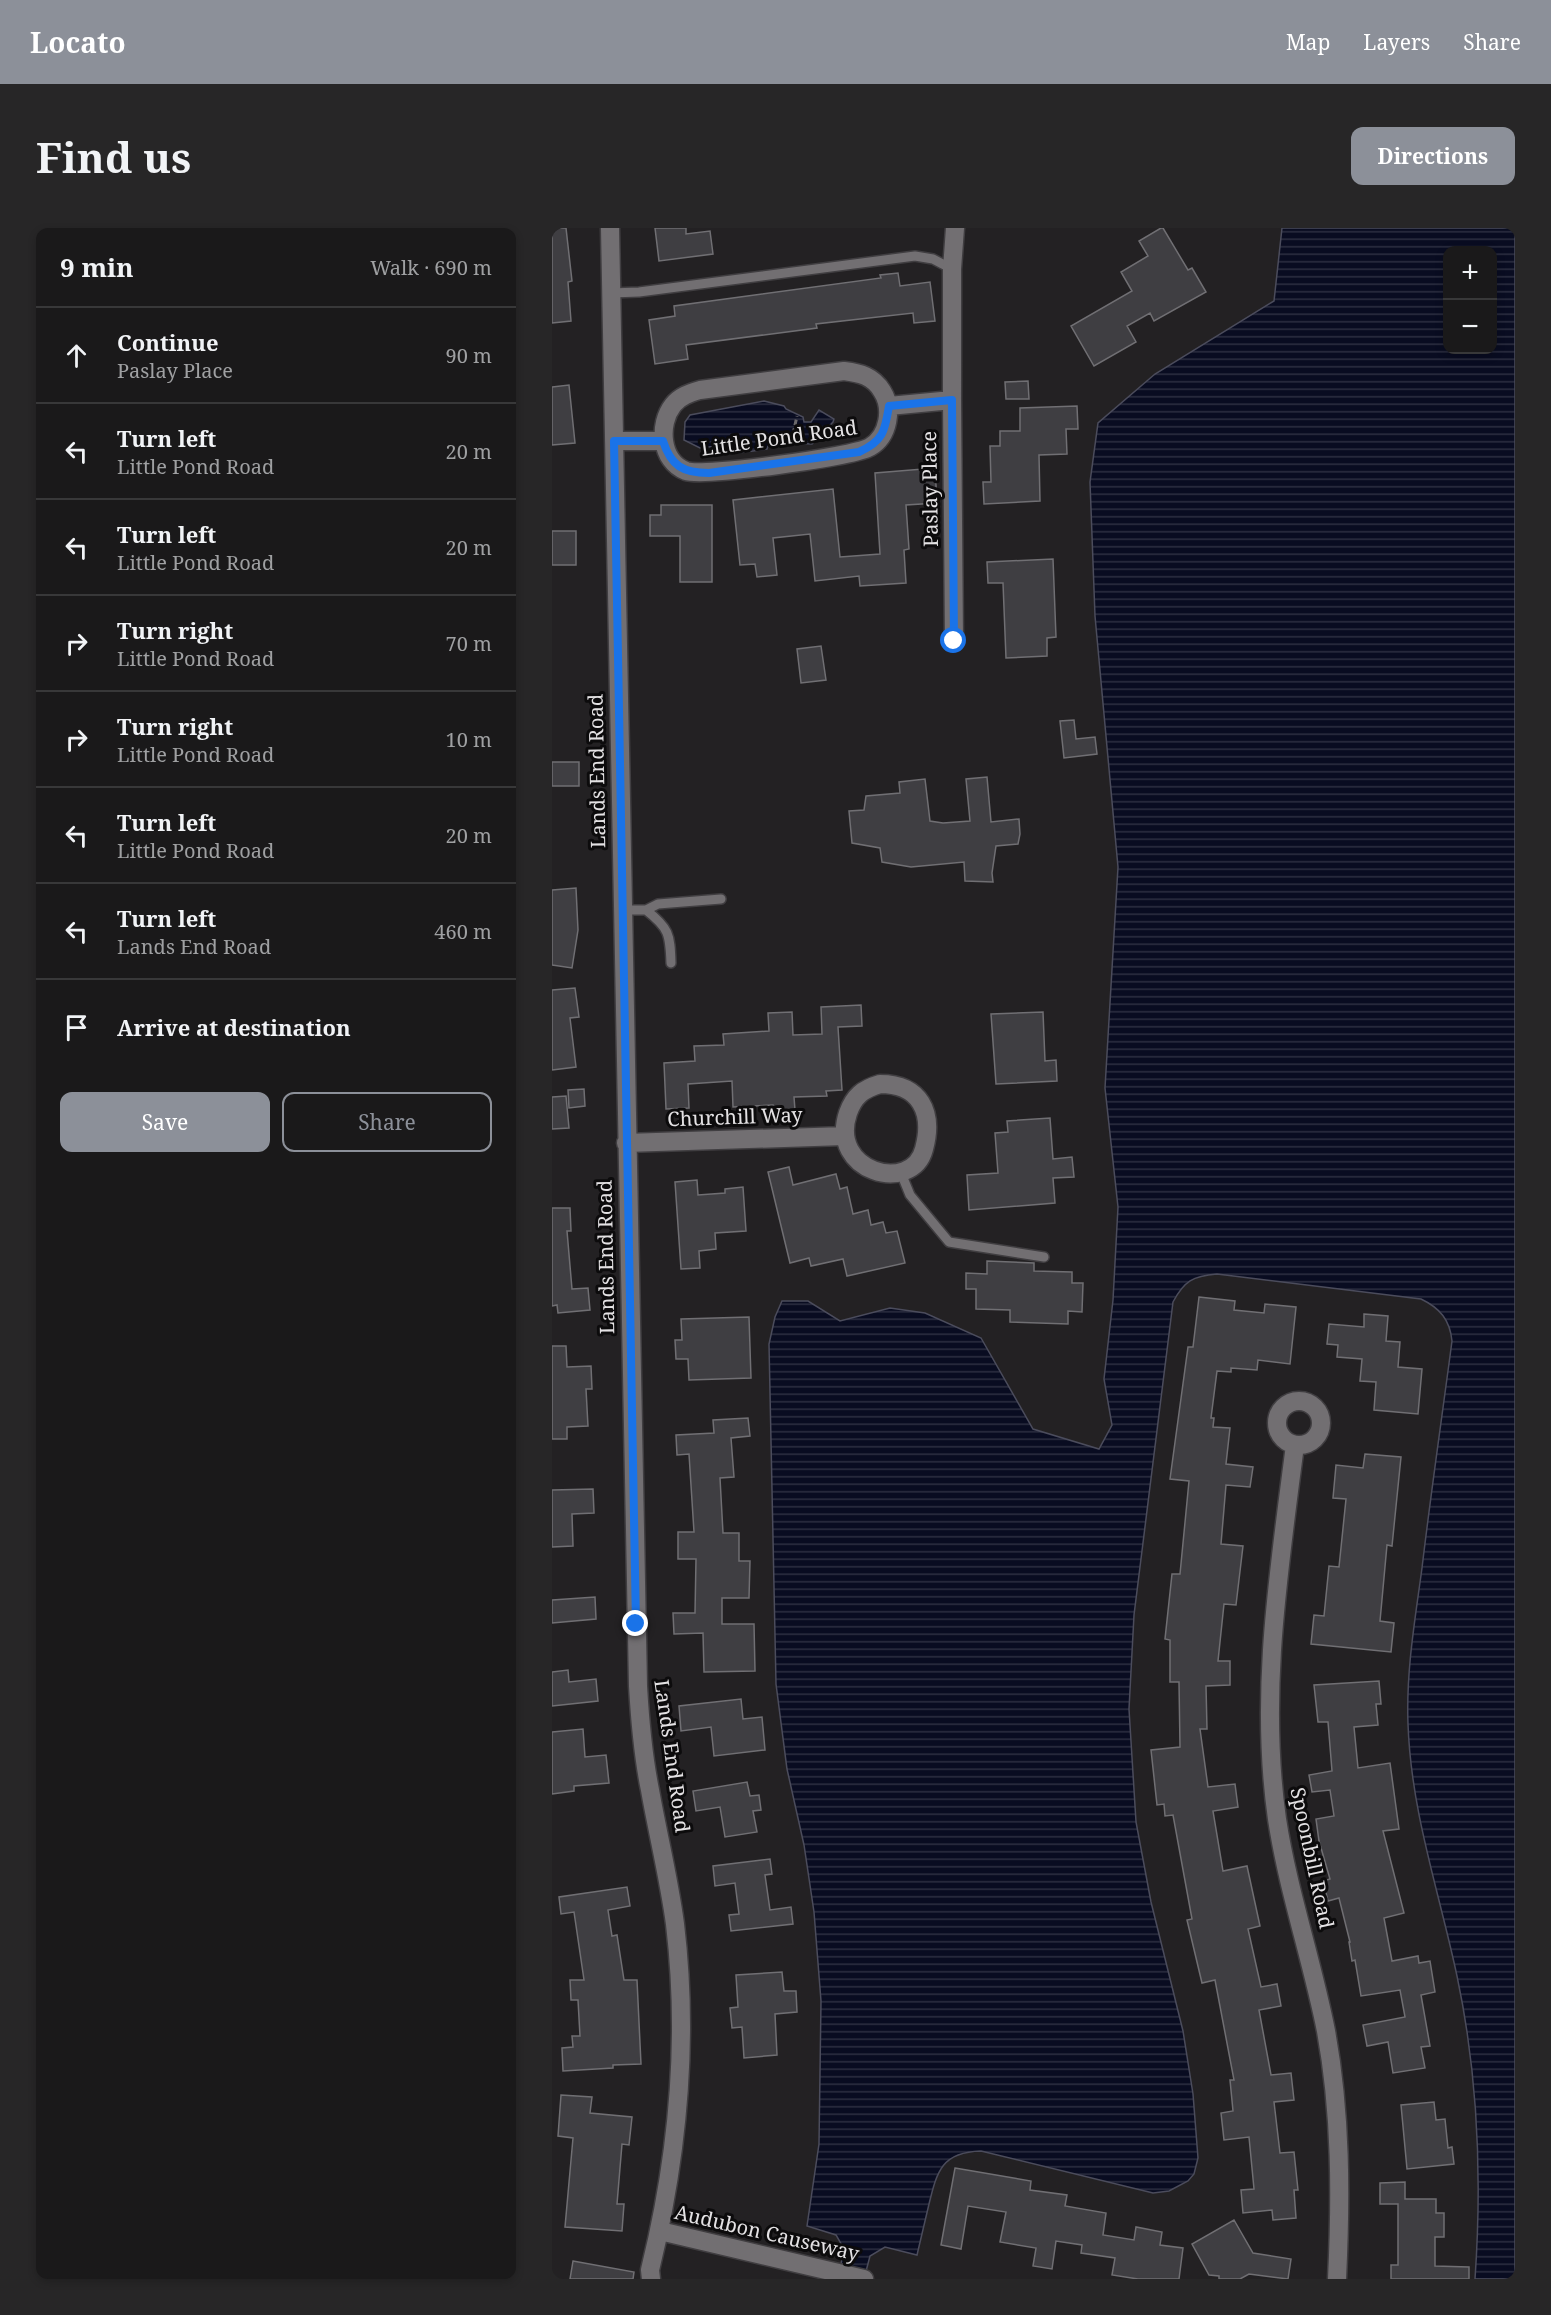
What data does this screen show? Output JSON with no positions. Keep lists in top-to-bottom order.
{
  "streets": {
    "street": [
      "Little Pond Road",
      "Paslay Place",
      "Lands End Road",
      "Churchill Way",
      "Spoonbill Road",
      "Audubon Causeway"
    ]
  },
  "crossings": [
    ["Lands End Road", "Churchill Way"],
    ["Lands End Road", "Audubon Causeway"]
  ],
  "page": {
    "header": "Locato",
    "nav": ["Map", "Layers", "Share"],
    "buttons": [
      "Directions",
      ["Save", "Share"]
    ],
    "title": "Find us",
    "heading": ["9 min", "Walk · 690 m"],
    "map_buttons": ["+", "−"],
    "list": [
      ["Continue", "Paslay Place", "90 m"],
      ["Turn left", "Little Pond Road", "20 m"],
      ["Turn left", "Little Pond Road", "20 m"],
      ["Turn right", "Little Pond Road", "70 m"],
      ["Turn right", "Little Pond Road", "10 m"],
      ["Turn left", "Little Pond Road", "20 m"],
      ["Turn left", "Lands End Road", "460 m"],
      "Arrive at destination"
    ]
  }
}
